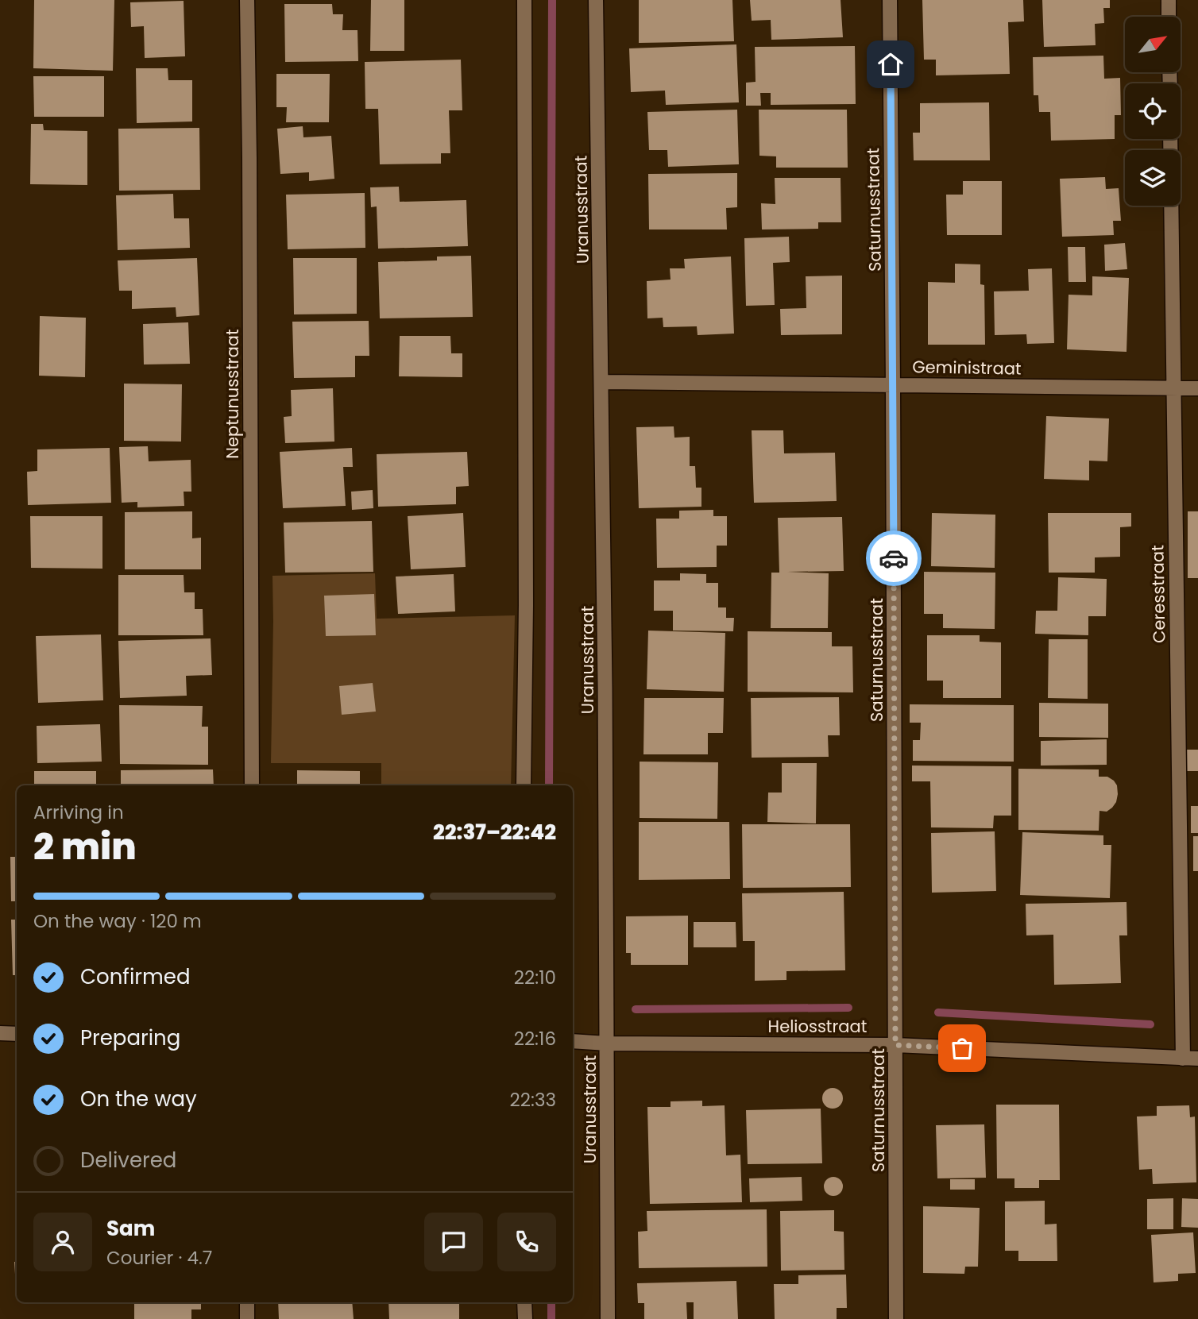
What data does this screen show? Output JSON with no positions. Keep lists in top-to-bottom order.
{
  "streets": {
    "street": [
      "Uranusstraat",
      "Saturnusstraat",
      "Geministraat",
      "Neptunusstraat",
      "Ceresstraat",
      "Heliosstraat"
    ]
  },
  "crossings": [
    ["Uranusstraat", "Geministraat"],
    ["Uranusstraat", "Heliosstraat"],
    ["Saturnusstraat", "Geministraat"],
    ["Saturnusstraat", "Heliosstraat"],
    ["Geministraat", "Ceresstraat"],
    ["Ceresstraat", "Heliosstraat"]
  ],
  "north": "top right",
  "page": {
    "heading": ["2 min", "Arriving in", "22:37–22:42"],
    "panel": ["Sam", "Courier · 4.7"],
    "bar": "On the way · 120 m",
    "list": [
      ["Confirmed", "22:10"],
      ["Preparing", "22:16"],
      ["On the way", "22:33"],
      "Delivered"
    ]
  }
}
